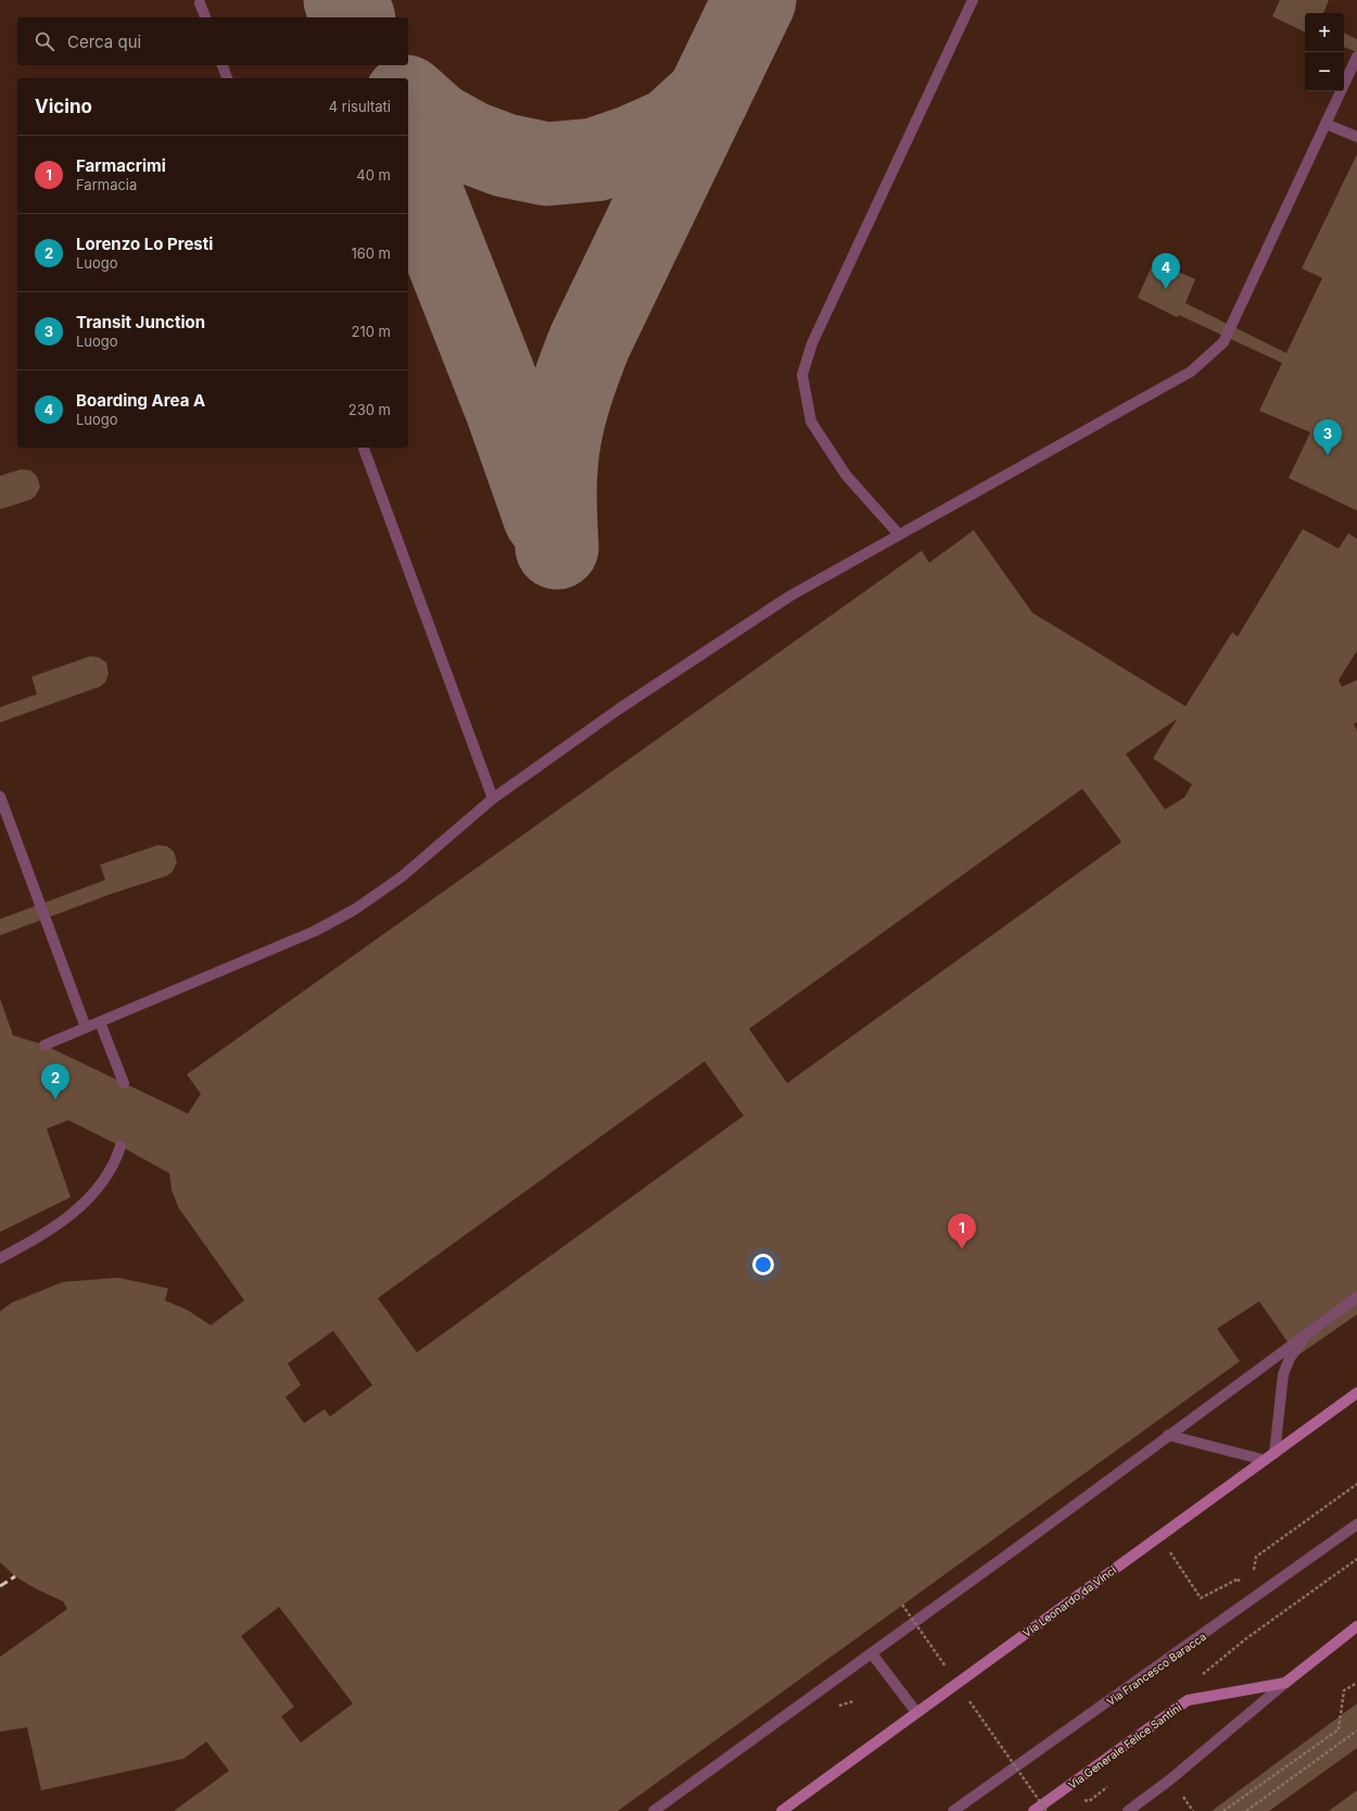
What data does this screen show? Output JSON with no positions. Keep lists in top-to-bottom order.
{
  "streets": {
    "main road": ["Via Leonardo da Vinci", "Via Generale Felice Santini"],
    "lane": ["Via Francesco Baracca"]
  },
  "page": {
    "map_buttons": ["+", "−"],
    "search": "Cerca qui",
    "heading": ["Vicino", "4 risultati"],
    "list": [
      {
        "mark": "1",
        "name": "Farmacrimi",
        "note": "Farmacia",
        "value": "40 m"
      },
      {
        "mark": "2",
        "name": "Lorenzo Lo Presti",
        "note": "Luogo",
        "value": "160 m"
      },
      {
        "mark": "3",
        "name": "Transit Junction",
        "note": "Luogo",
        "value": "210 m"
      },
      {
        "mark": "4",
        "name": "Boarding Area A",
        "note": "Luogo",
        "value": "230 m"
      }
    ],
    "pins": [
      "4",
      "3",
      "2",
      "1"
    ]
  }
}
